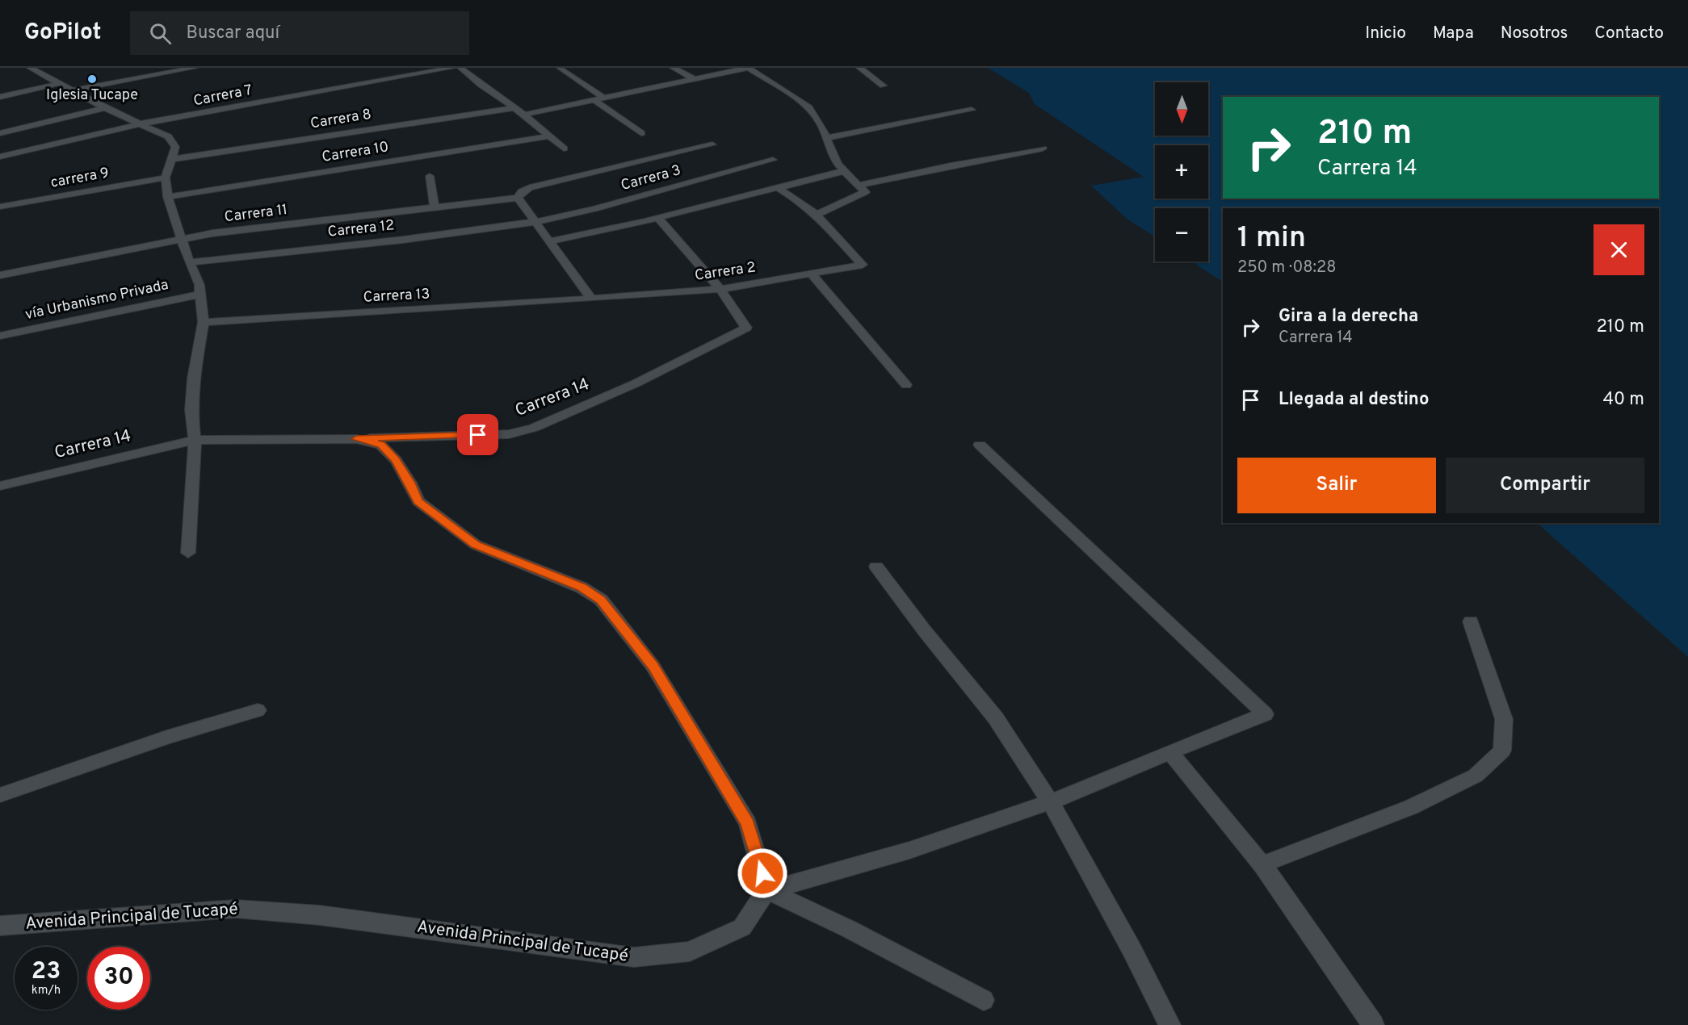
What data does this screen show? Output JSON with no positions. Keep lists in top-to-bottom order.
{
  "streets": {
    "street": [
      "Carrera 7",
      "Carrera 8",
      "Carrera 10",
      "carrera 9",
      "Carrera 3",
      "Carrera 11",
      "Carrera 12",
      "Carrera 2",
      "Carrera 13",
      "vía Urbanismo Privada",
      "Carrera 14",
      "Avenida Principal de Tucapé"
    ]
  },
  "crossings": [
    ["Carrera 3", "Carrera 12"],
    ["Carrera 2", "Carrera 13"],
    ["Carrera 2", "Carrera 14"]
  ],
  "places": ["Iglesia Tucape"],
  "north": "bottom",
  "page": {
    "header": "GoPilot",
    "search": "Buscar aquí",
    "nav": [
      "Inicio",
      "Mapa",
      "Nosotros",
      "Contacto"
    ],
    "map_buttons": ["+", "−"],
    "turn": ["210 m", "Carrera 14"],
    "heading": ["1 min", "250 m · 08:28"],
    "list": [
      {
        "name": "Gira a la derecha",
        "note": "Carrera 14",
        "value": "210 m"
      },
      {
        "name": "Llegada al destino",
        "value": "40 m"
      }
    ],
    "buttons": ["Salir", "Compartir"],
    "speed": "23 km/h",
    "limit": "30"
  }
}
